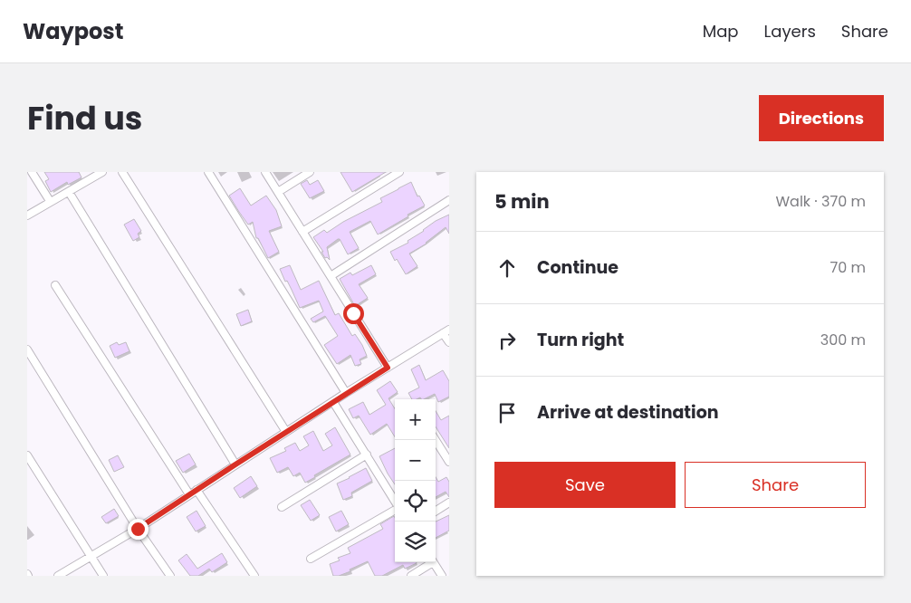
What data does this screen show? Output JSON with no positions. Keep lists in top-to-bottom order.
{
  "page": {
    "header": "Waypost",
    "nav": ["Map", "Layers", "Share"],
    "title": "Find us",
    "buttons": [
      "Directions",
      ["Save", "Share"]
    ],
    "heading": ["5 min", "Walk · 370 m"],
    "list": [
      ["Continue", "70 m"],
      ["Turn right", "300 m"],
      "Arrive at destination"
    ],
    "map_buttons": ["+", "−"]
  }
}
